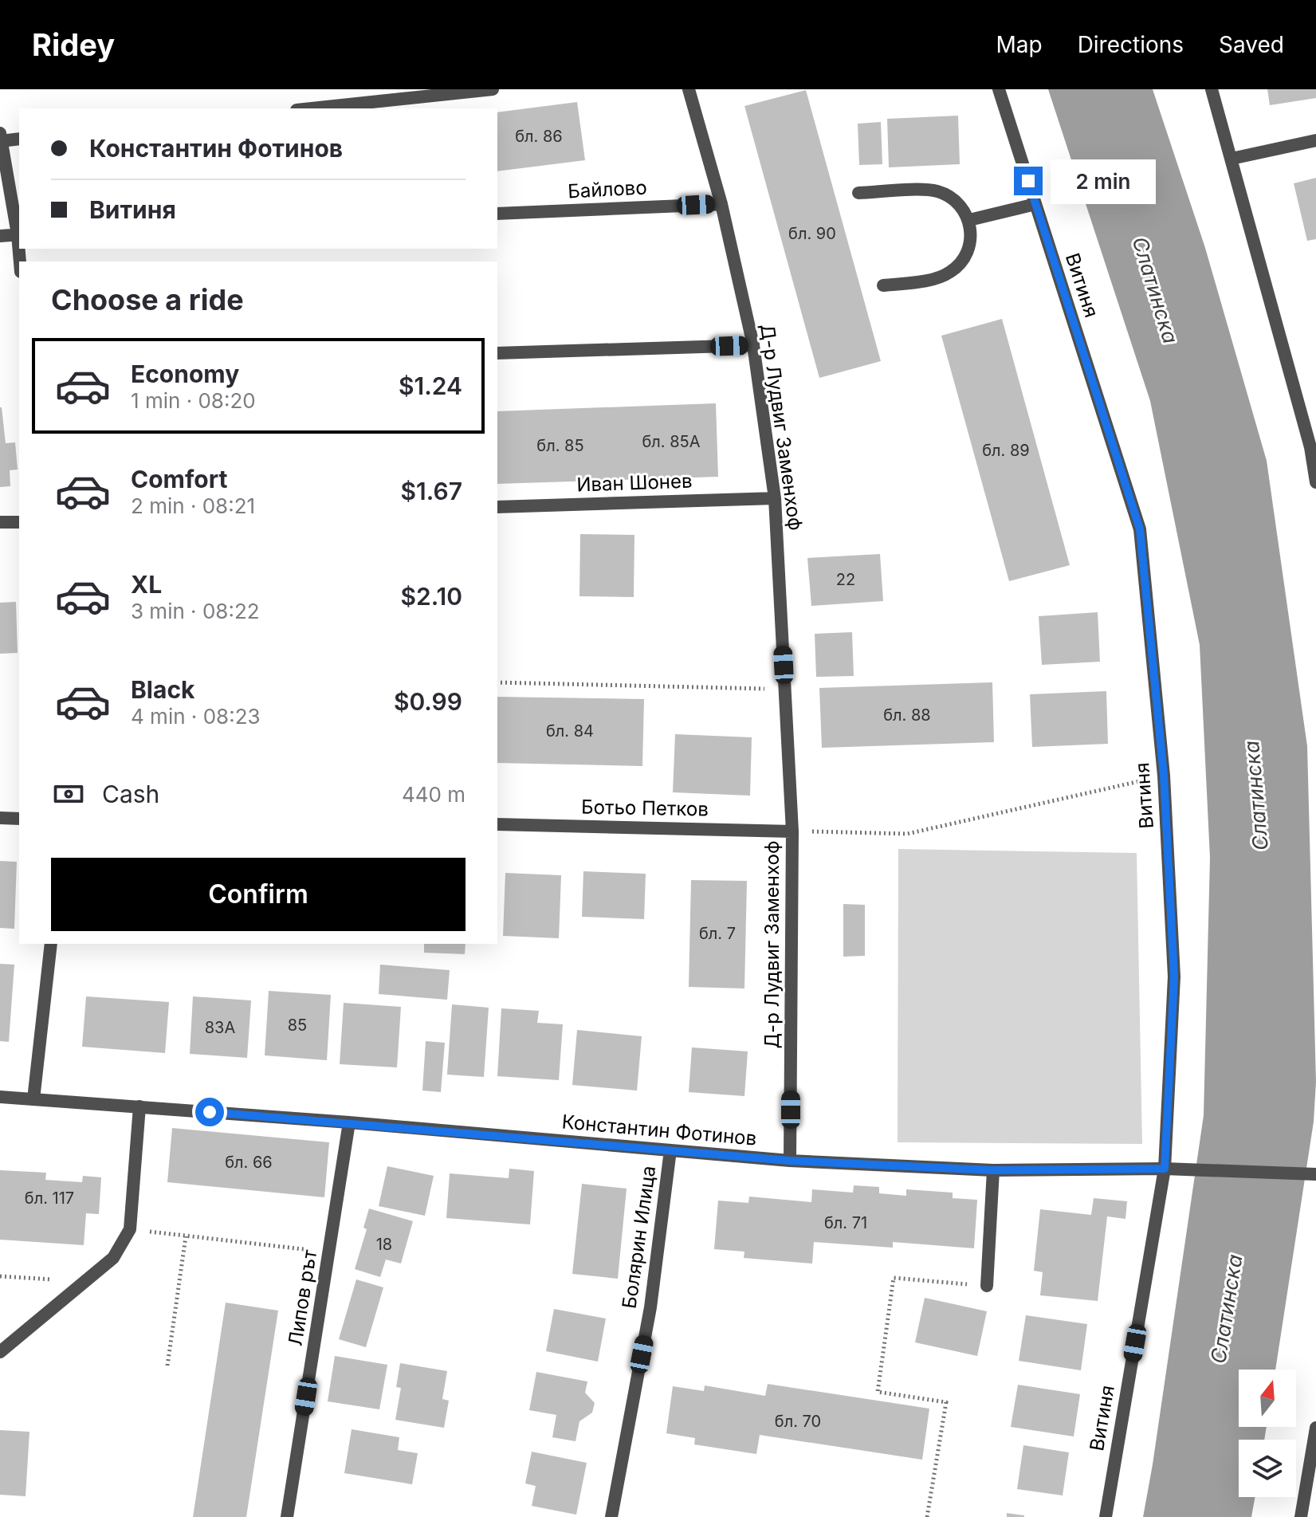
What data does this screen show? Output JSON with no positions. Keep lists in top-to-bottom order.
{
  "streets": {
    "street": [
      "Байлово",
      "Витиня",
      "Д-р Лудвиг Заменхоф",
      "Иван Шонев",
      "Ботьо Петков",
      "Константин Фотинов",
      "Болярин Илица",
      "Липов рът"
    ]
  },
  "crossings": [
    ["Байлово", "Д-р Лудвиг Заменхоф"],
    ["Витиня", "Константин Фотинов"],
    ["Д-р Лудвиг Заменхоф", "Иван Шонев"],
    ["Д-р Лудвиг Заменхоф", "Ботьо Петков"],
    ["Д-р Лудвиг Заменхоф", "Константин Фотинов"],
    ["Константин Фотинов", "Болярин Илица"],
    ["Константин Фотинов", "Липов рът"]
  ],
  "water": ["Слатинска"],
  "house_numbers": [
    "бл. 86",
    "бл. 90",
    "бл. 85А",
    "бл. 85",
    "бл. 89",
    "22",
    "бл. 88",
    "бл. 84",
    "бл. 7",
    "85",
    "83А",
    "бл. 66",
    "бл. 117",
    "бл. 71",
    "18",
    "бл. 70"
  ],
  "north": "top",
  "page": {
    "header": "Ridey",
    "nav": ["Map", "Directions", "Saved"],
    "banner": ["Константин Фотинов", "Витиня"],
    "bubble": "2 min",
    "heading": "Choose a ride",
    "list": [
      {
        "name": "Economy",
        "note": "1 min · 08:20",
        "value": "$1.24"
      },
      {
        "name": "Comfort",
        "note": "2 min · 08:21",
        "value": "$1.67"
      },
      {
        "name": "XL",
        "note": "3 min · 08:22",
        "value": "$2.10"
      },
      {
        "name": "Black",
        "note": "4 min · 08:23",
        "value": "$0.99"
      }
    ],
    "pay": ["Cash", "440 m"],
    "buttons": "Confirm"
  }
}
